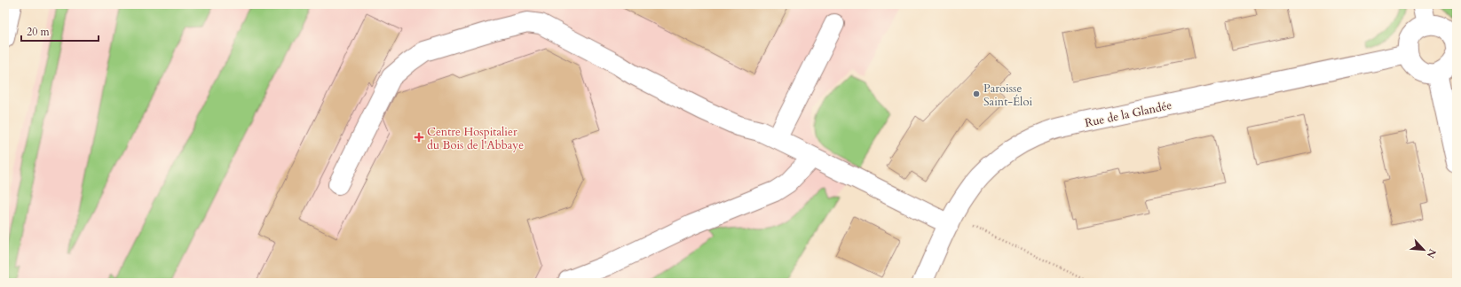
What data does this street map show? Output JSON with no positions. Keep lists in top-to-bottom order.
{
  "streets": {
    "street": ["Rue de la Glandée"]
  },
  "places": {
    "other": ["Paroisse Saint-Éloi"],
    "health": ["Centre Hospitalier du Bois de l'Abbaye"]
  },
  "scale_bar": "20 m",
  "north": "bottom right"
}
